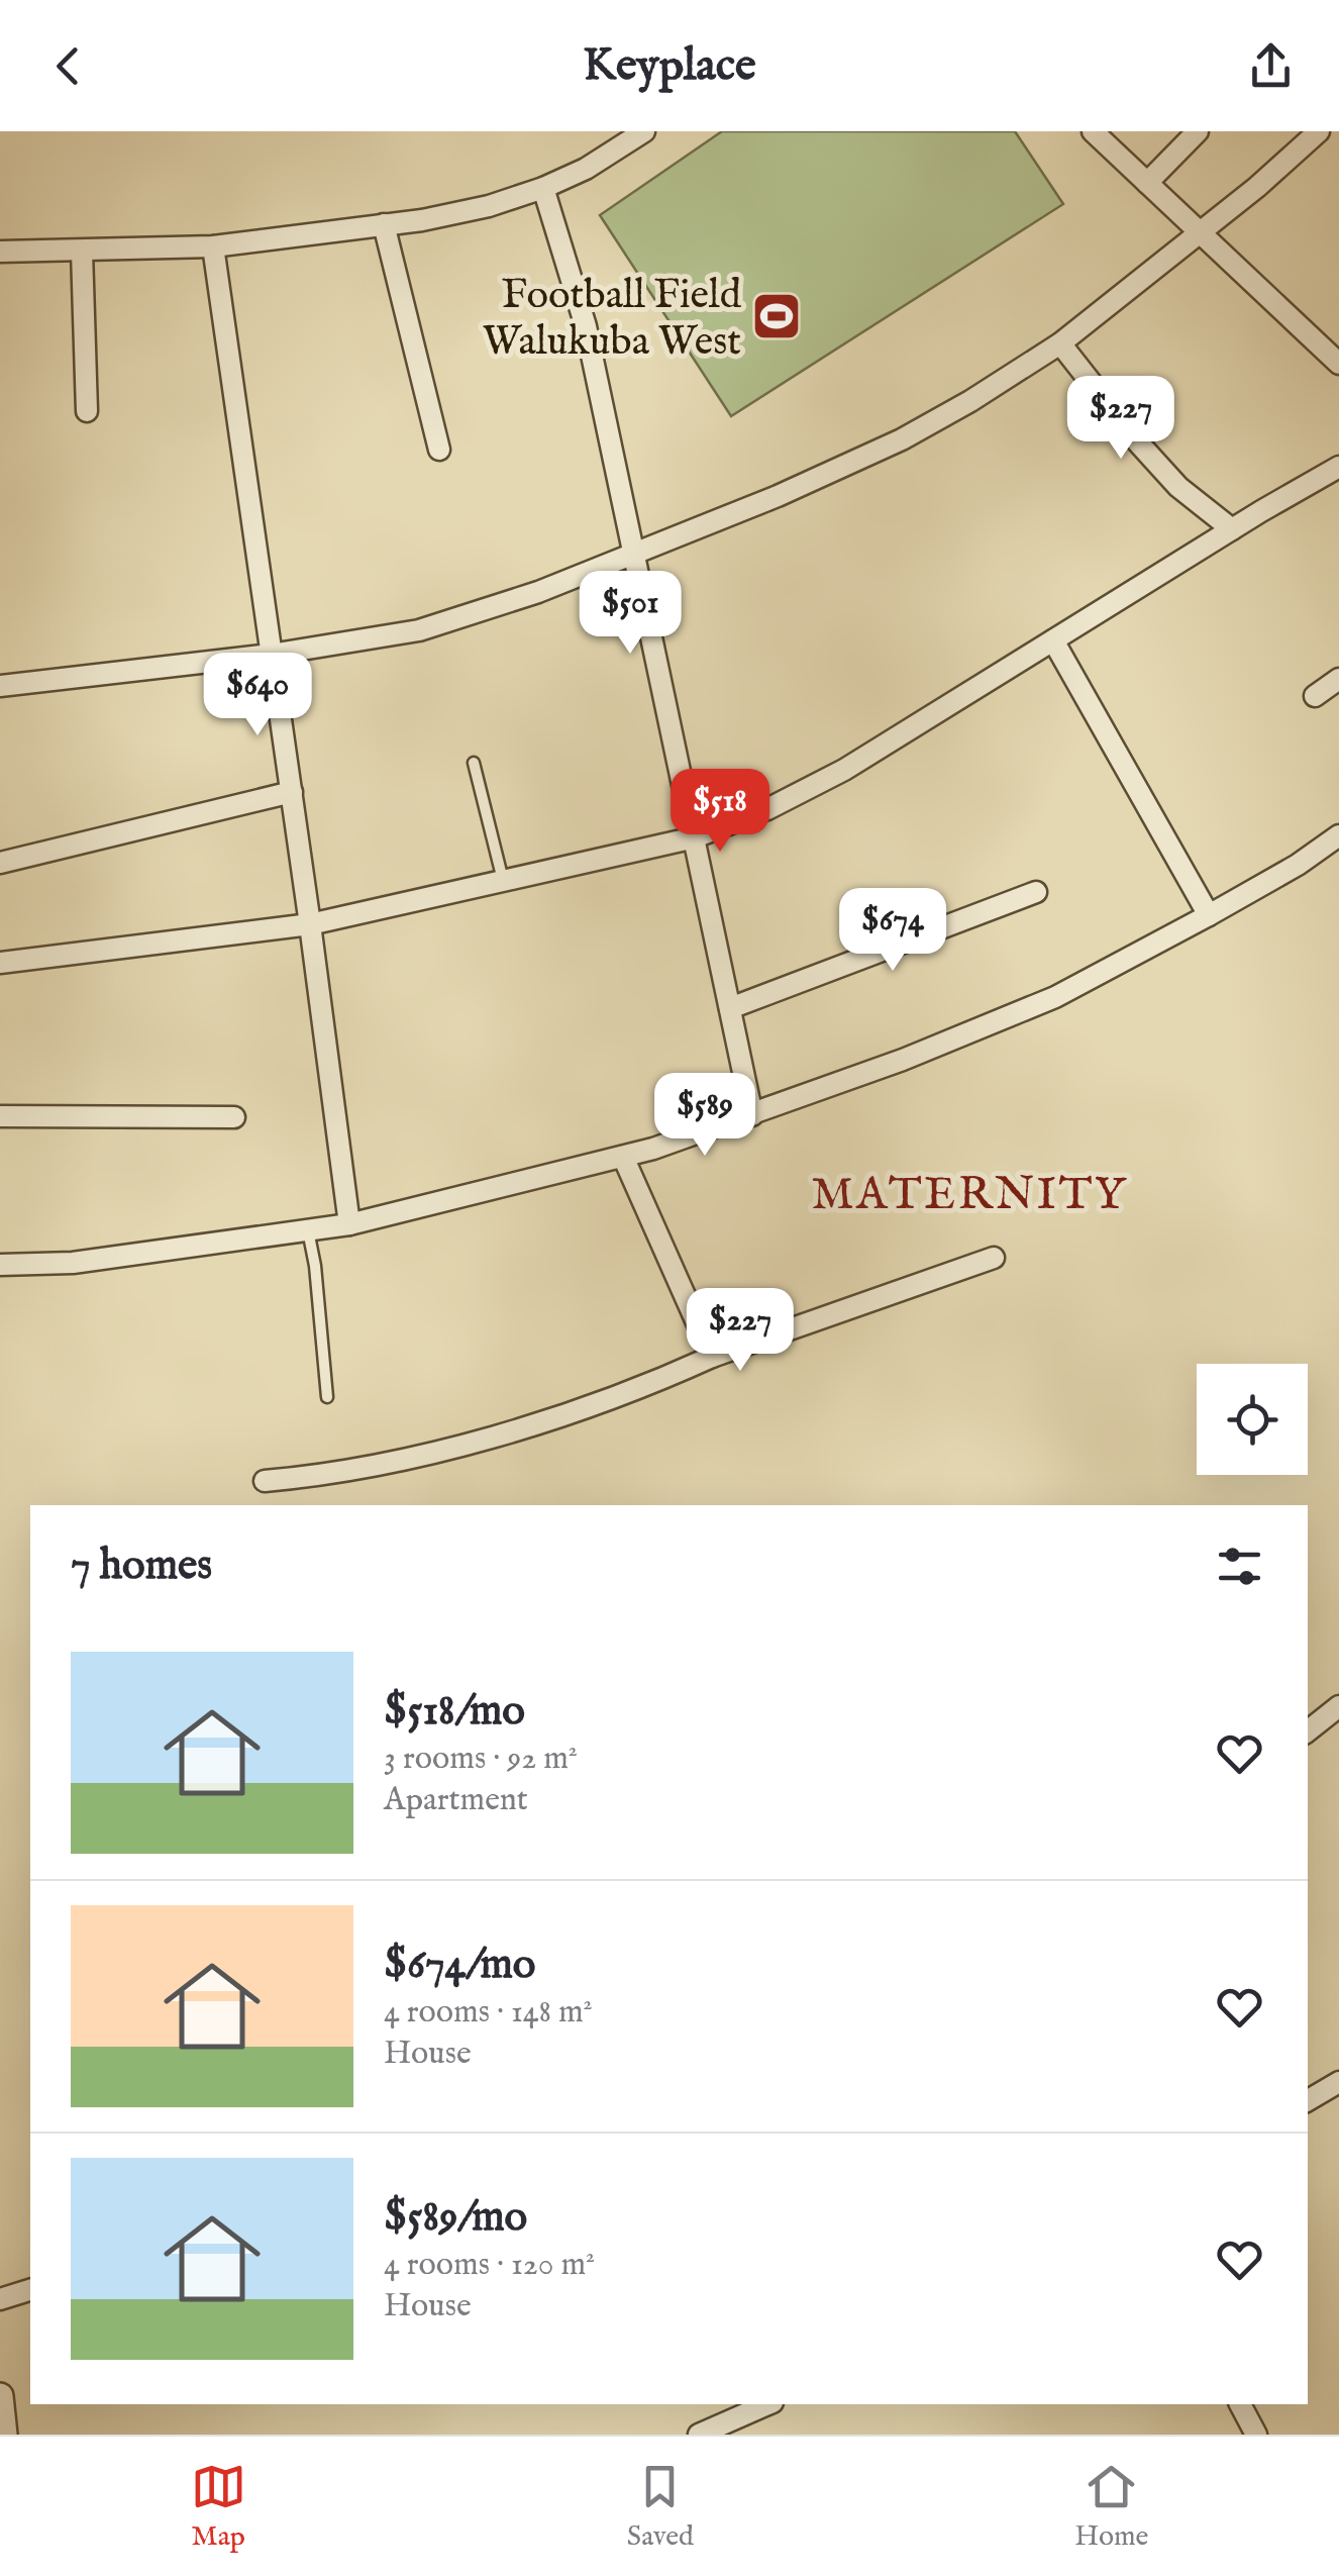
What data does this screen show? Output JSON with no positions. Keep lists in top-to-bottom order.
{
  "districts": ["MATERNITY"],
  "places": {
    "sports": ["Football Field Walukuba West"]
  },
  "page": {
    "header": "Keyplace",
    "price": [
      "$227",
      "$501",
      "$640",
      "$518",
      "$674",
      "$589",
      "$227"
    ],
    "heading": "7 homes",
    "list": [
      {
        "name": "$518/mo",
        "note": "3 rooms · 92 m² · Apartment"
      },
      {
        "name": "$674/mo",
        "note": "4 rooms · 148 m² · House"
      },
      {
        "name": "$589/mo",
        "note": "4 rooms · 120 m² · House"
      }
    ],
    "tabs": ["Map", "Saved", "Home"]
  }
}
